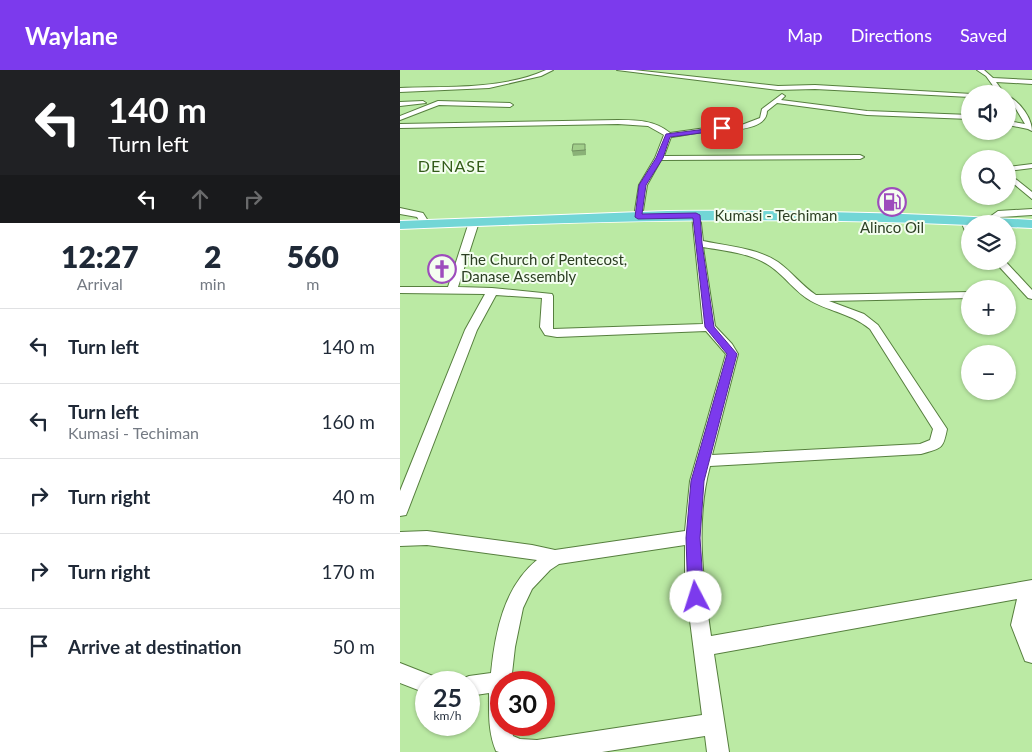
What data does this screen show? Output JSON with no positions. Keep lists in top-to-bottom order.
{
  "streets": {
    "highway": ["Kumasi - Techiman"]
  },
  "districts": ["DENASE"],
  "places": {
    "fuel station": ["Alinco Oil"],
    "church": ["The Church of Pentecost, Danase Assembly"]
  },
  "page": {
    "header": "Waylane",
    "nav": ["Map", "Directions", "Saved"],
    "turn": ["140 m", "Turn left"],
    "map_buttons": ["+", "−"],
    "eta": [
      "12:27",
      "Arrival",
      "2",
      "min",
      "560",
      "m"
    ],
    "list": [
      {
        "name": "Turn left",
        "value": "140 m"
      },
      {
        "name": "Turn left",
        "note": "Kumasi - Techiman",
        "value": "160 m"
      },
      {
        "name": "Turn right",
        "value": "40 m"
      },
      {
        "name": "Turn right",
        "value": "170 m"
      },
      {
        "name": "Arrive at destination",
        "value": "50 m"
      }
    ],
    "speed": "25 km/h",
    "limit": "30"
  }
}
